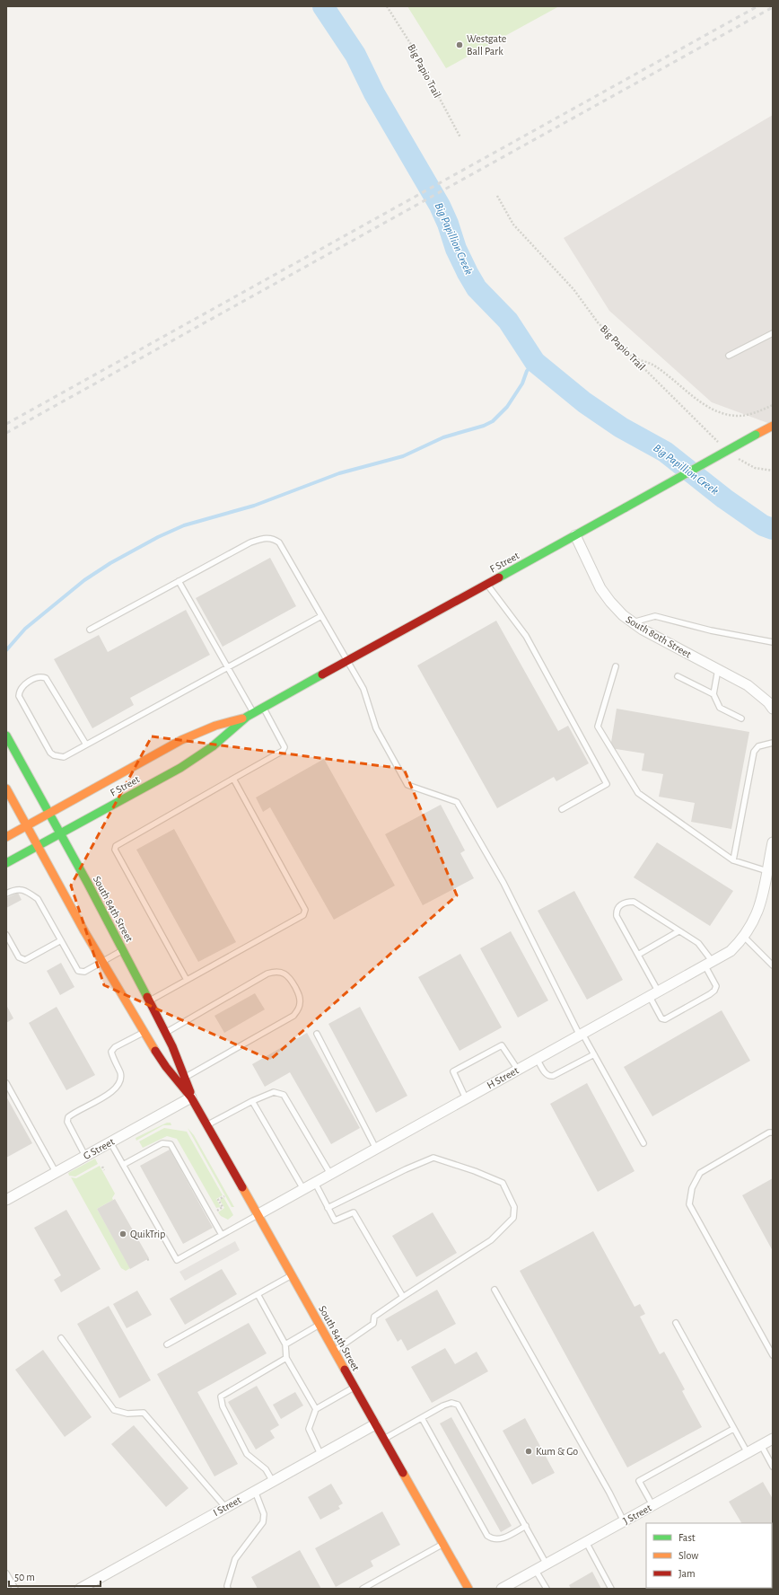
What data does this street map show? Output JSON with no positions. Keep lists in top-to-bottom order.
{
  "streets": {
    "main road": ["F Street", "South 84th Street"],
    "street": [
      "South 80th Street",
      "H Street",
      "G Street",
      "I Street",
      "J Street"
    ],
    "path": ["Big Papio Trail"]
  },
  "crossings": [
    ["F Street", "South 80th Street"],
    ["F Street", "South 84th Street"],
    ["South 84th Street", "H Street"],
    ["South 84th Street", "G Street"],
    ["South 84th Street", "I Street"]
  ],
  "water": ["Big Papillion Creek"],
  "places": ["Westgate Ball Park", "QuikTrip", "Kum & Go"],
  "legend": ["Fast", "Slow", "Jam"],
  "scale_bar": "50 m"
}
